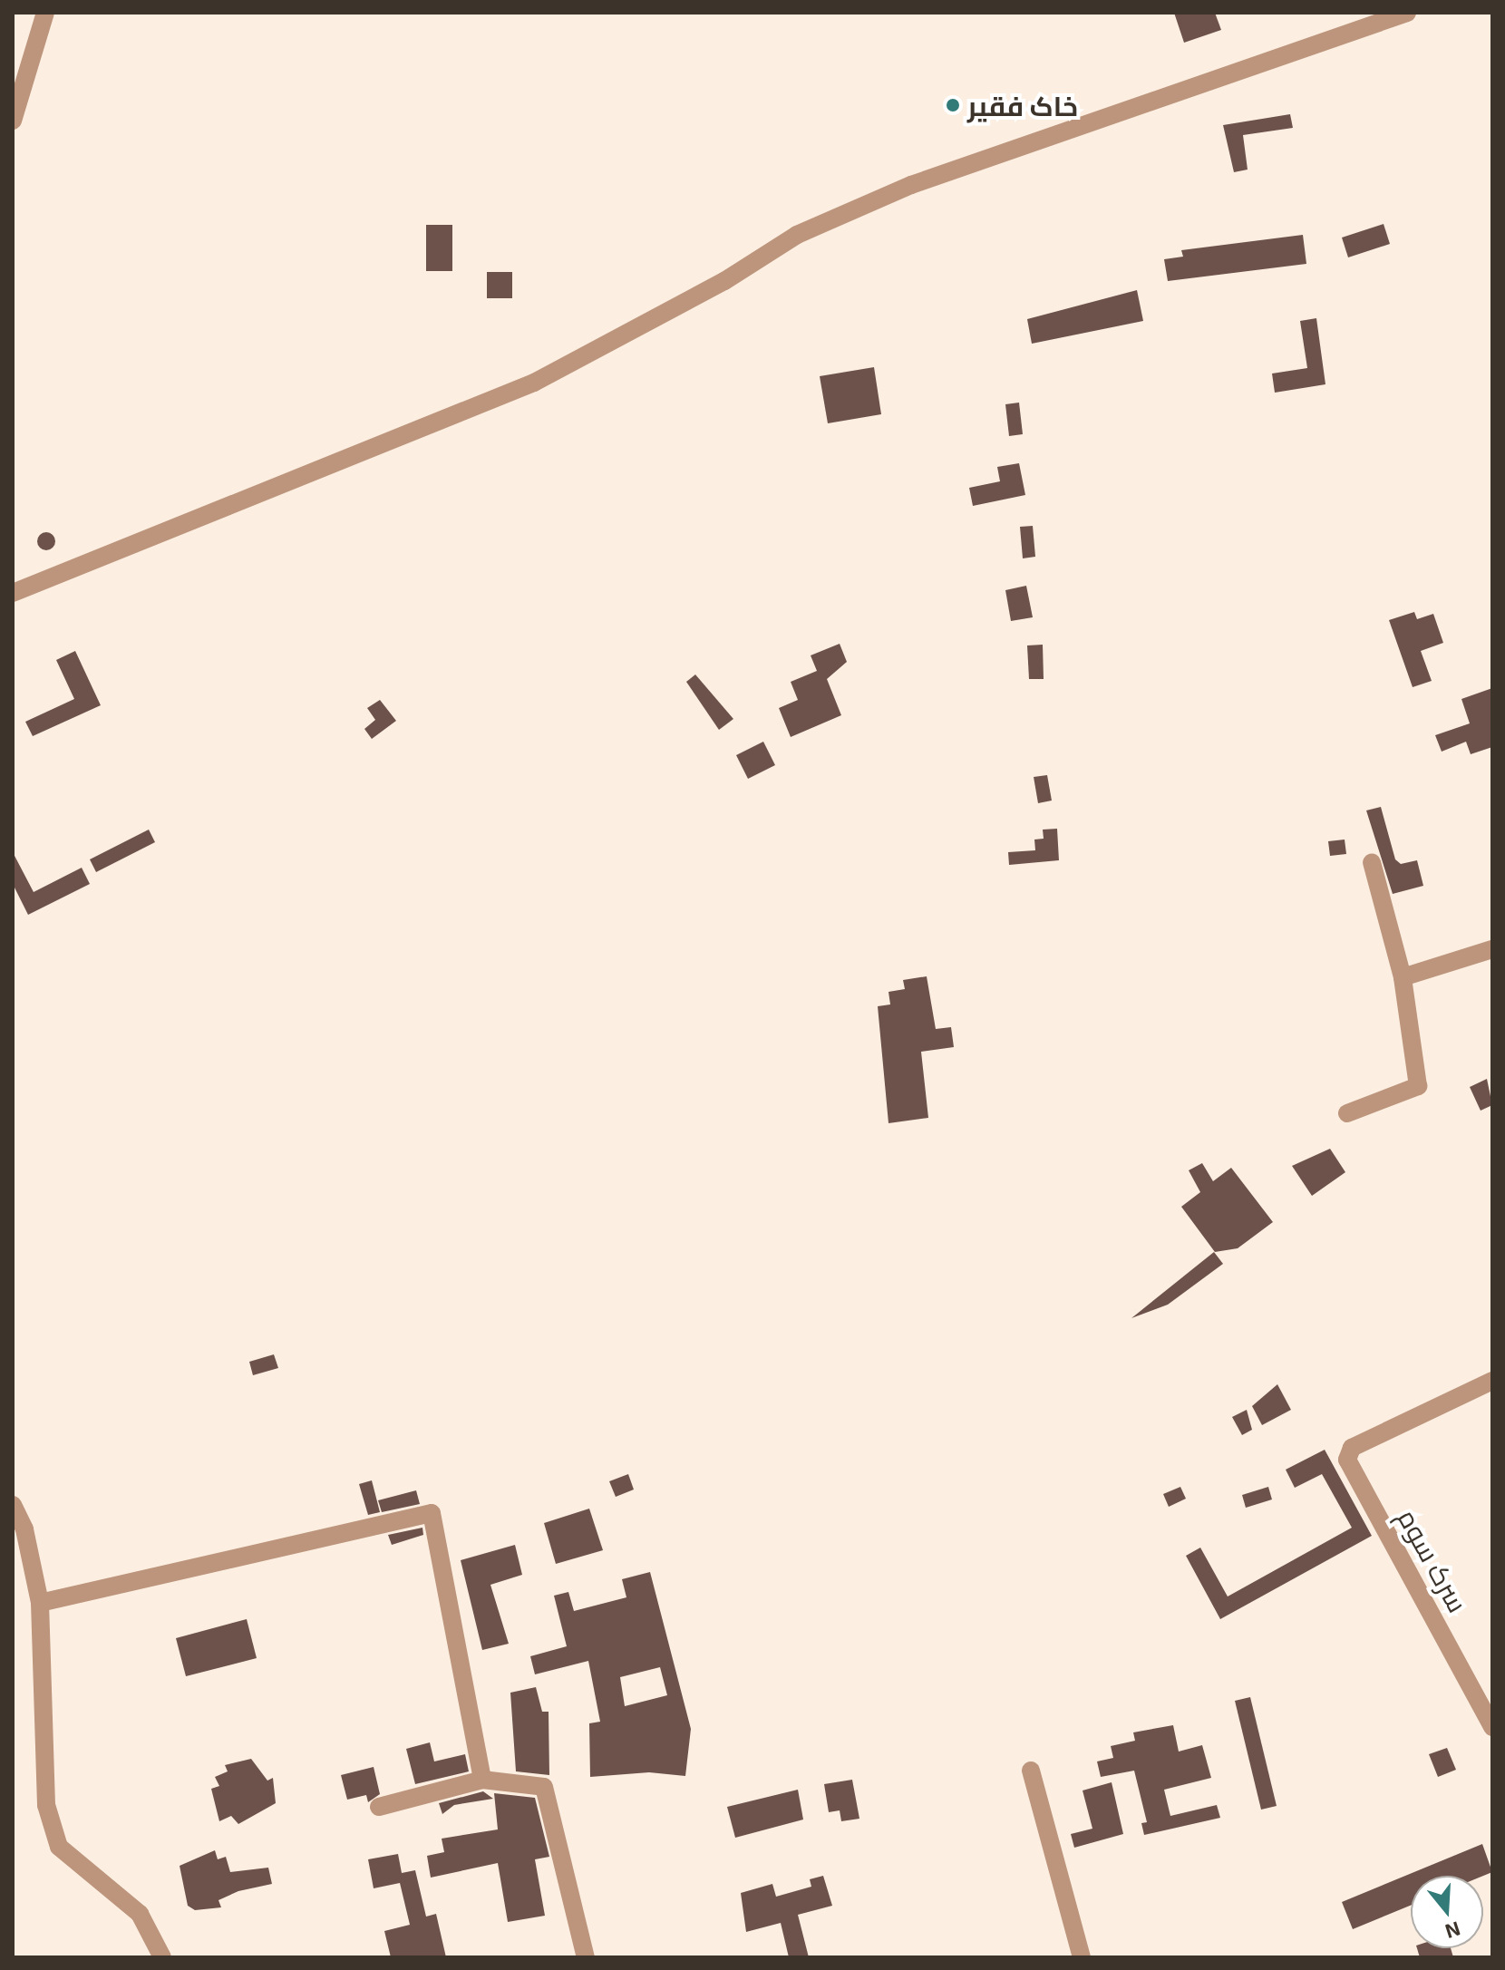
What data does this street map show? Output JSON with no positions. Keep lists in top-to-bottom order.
{
  "streets": {
    "street": ["سرک سوم"]
  },
  "places": ["خاک فقیر"],
  "north": "bottom"
}
